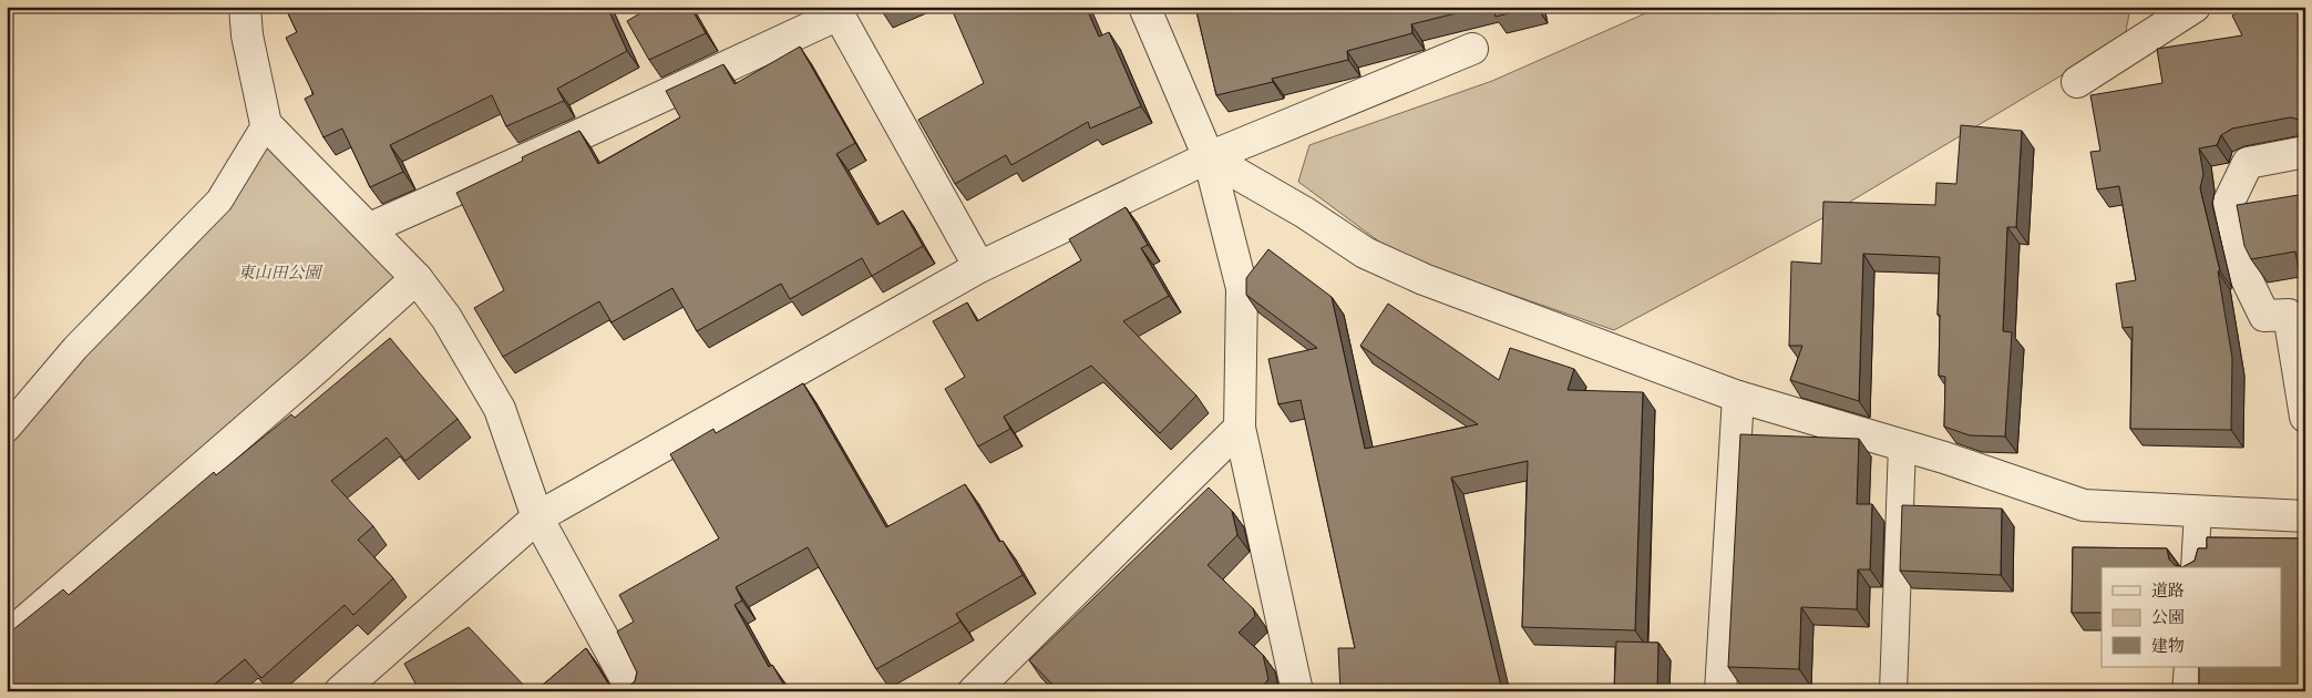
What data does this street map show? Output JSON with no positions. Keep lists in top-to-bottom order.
{
  "parks": ["東山田公園"],
  "legend": ["道路", "公園", "建物"]
}
